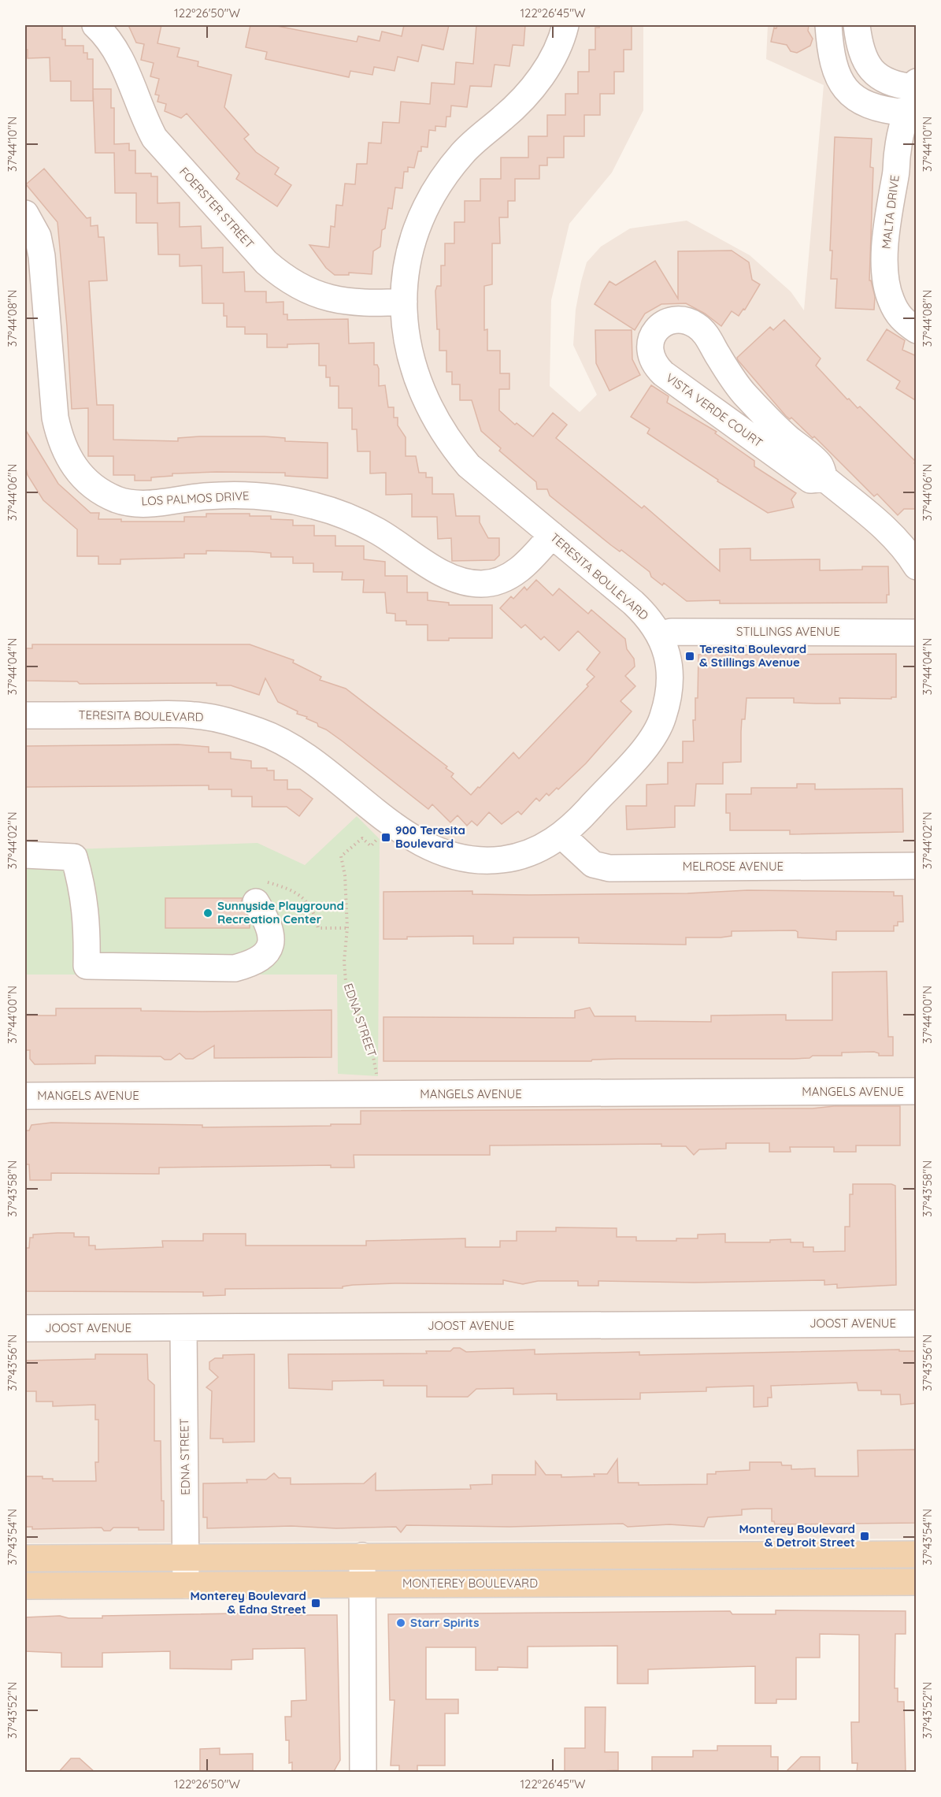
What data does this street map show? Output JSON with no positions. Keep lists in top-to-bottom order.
{
  "streets": {
    "main road": ["MONTEREY BOULEVARD"],
    "street": [
      "FOERSTER STREET",
      "MALTA DRIVE",
      "VISTA VERDE COURT",
      "LOS PALMOS DRIVE",
      "TERESITA BOULEVARD",
      "STILLINGS AVENUE",
      "MELROSE AVENUE",
      "EDNA STREET",
      "MANGELS AVENUE",
      "JOOST AVENUE"
    ]
  },
  "crossings": [
    ["FOERSTER STREET", "TERESITA BOULEVARD"],
    ["LOS PALMOS DRIVE", "TERESITA BOULEVARD"],
    ["TERESITA BOULEVARD", "STILLINGS AVENUE"],
    ["TERESITA BOULEVARD", "MELROSE AVENUE"],
    ["EDNA STREET", "MANGELS AVENUE"],
    ["EDNA STREET", "JOOST AVENUE"],
    ["EDNA STREET", "MONTEREY BOULEVARD"]
  ],
  "places": {
    "transit": [
      "Teresita Boulevard & Stillings Avenue",
      "900 Teresita Boulevard",
      "Monterey Boulevard & Detroit Street",
      "Monterey Boulevard & Edna Street"
    ],
    "other": ["Sunnyside Playground Recreation Center", "Starr Spirits"]
  },
  "coordinates": [
    "122°26'50\"W",
    "122°26'45\"W",
    "37°44'10\"N",
    "37°44'08\"N",
    "37°44'06\"N",
    "37°44'04\"N",
    "37°44'02\"N",
    "37°44'00\"N",
    "37°43'58\"N",
    "37°43'56\"N",
    "37°43'54\"N",
    "37°43'52\"N"
  ]
}
